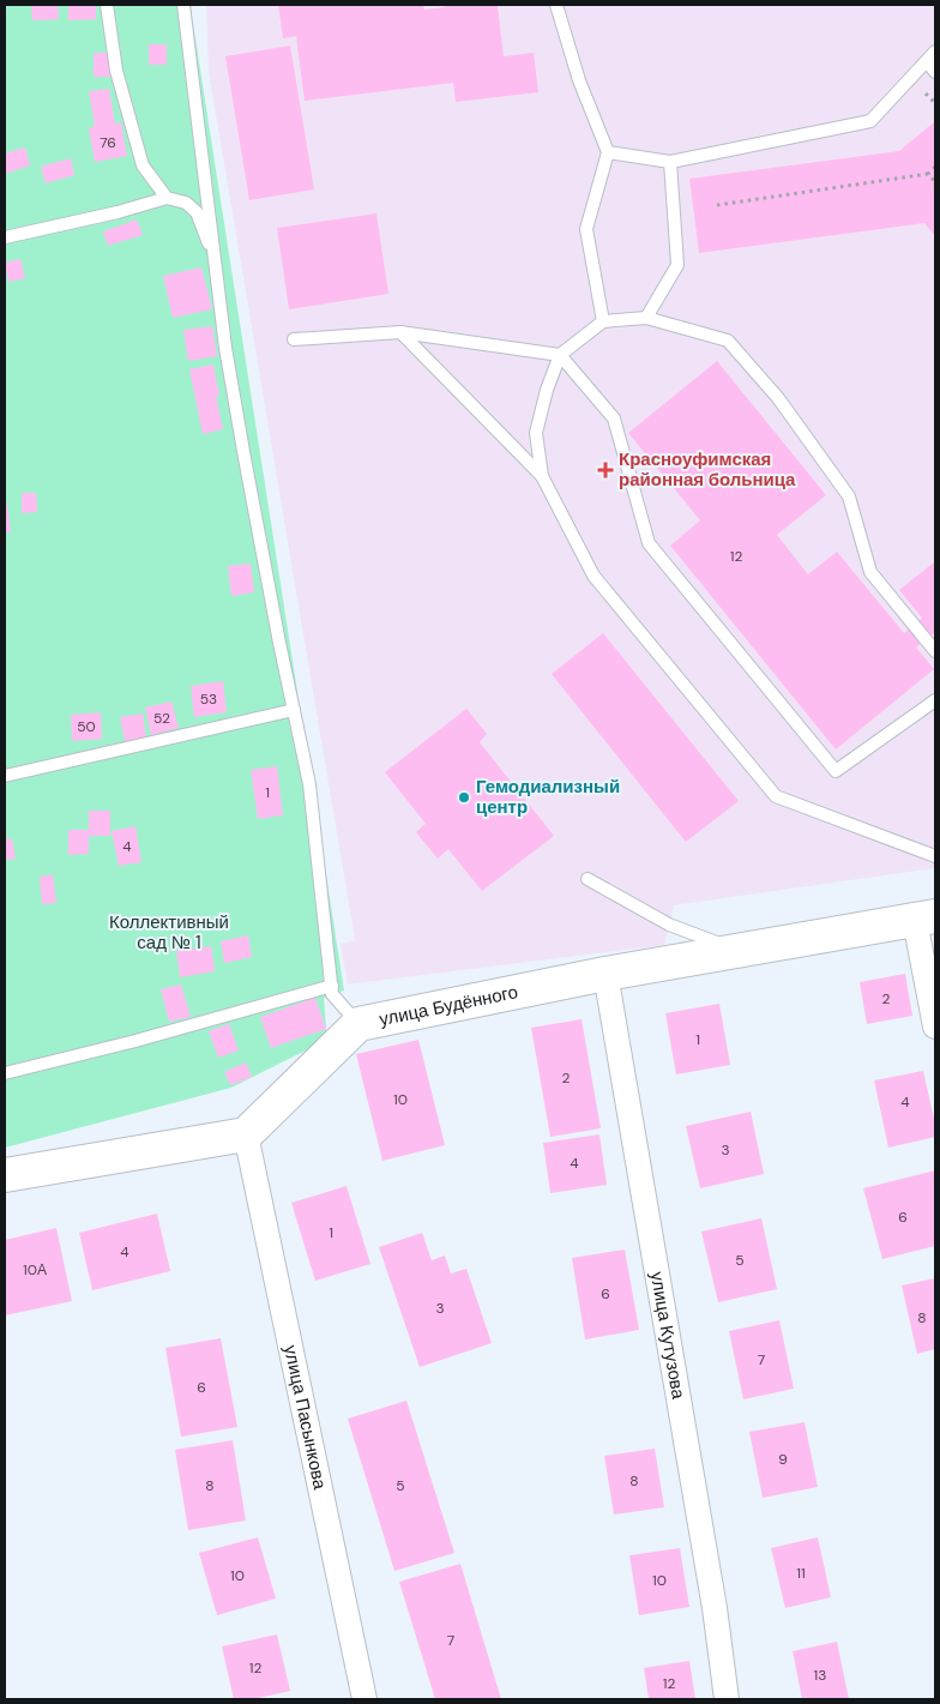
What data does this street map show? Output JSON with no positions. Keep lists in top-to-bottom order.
{
  "streets": {
    "street": ["улица Будённого", "улица Кутузова", "улица Пасынкова"]
  },
  "crossings": [
    ["улица Будённого", "улица Кутузова"],
    ["улица Будённого", "улица Пасынкова"]
  ],
  "parks": ["Коллективный сад № 1"],
  "places": {
    "health": ["Красноуфимская районная больница"],
    "other": ["Гемодиализный центр"]
  },
  "house_numbers": [
    "76",
    "12",
    "53",
    "52",
    "50",
    "1",
    "4",
    "2",
    "1",
    "2",
    "10",
    "4",
    "3",
    "4",
    "6",
    "1",
    "4",
    "5",
    "10А",
    "6",
    "3",
    "8",
    "7",
    "6",
    "9",
    "8",
    "8",
    "5",
    "11",
    "10",
    "10",
    "7",
    "12",
    "13",
    "12"
  ]
}
